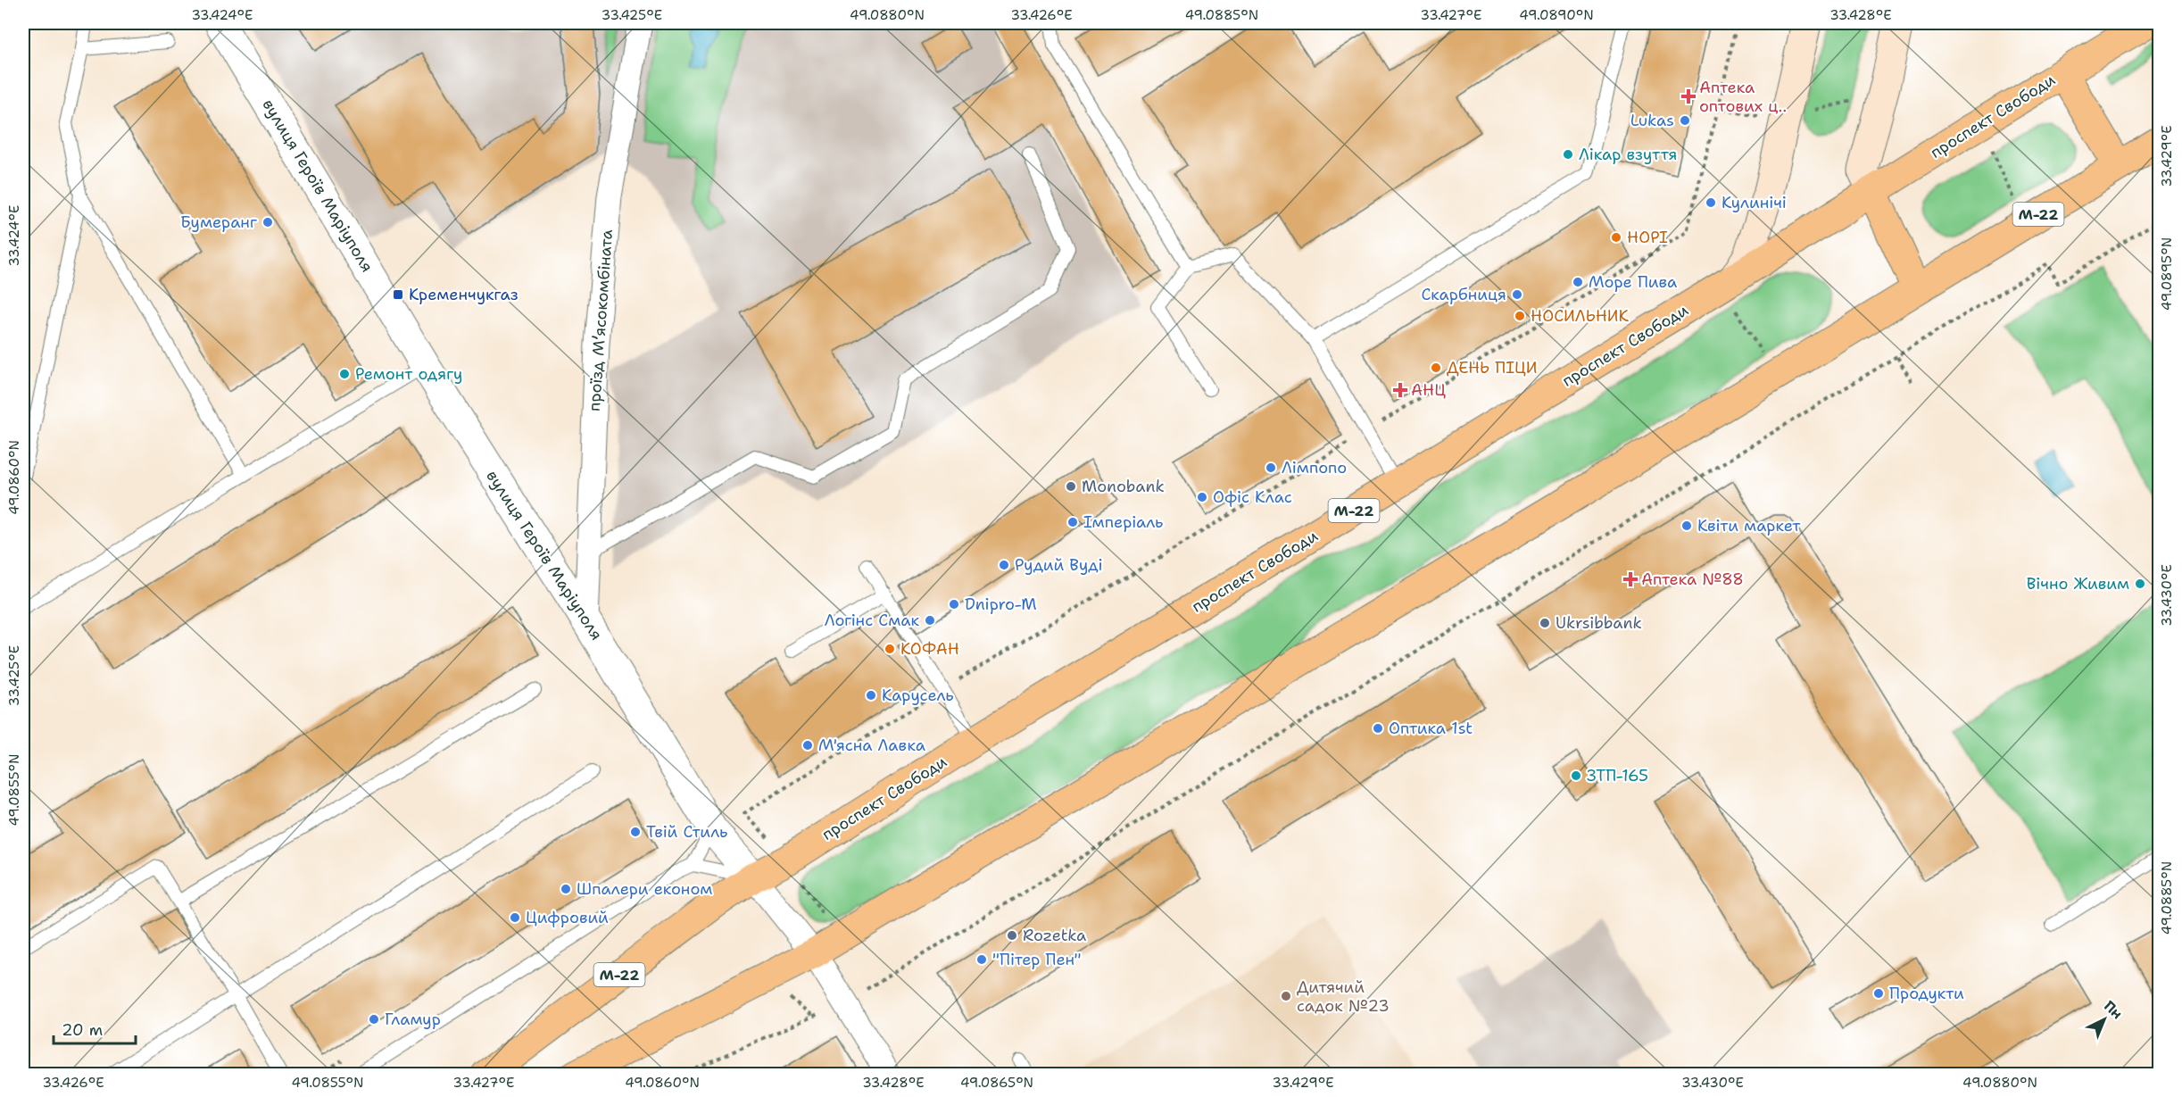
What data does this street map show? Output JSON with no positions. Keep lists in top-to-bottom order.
{
  "streets": {
    "highway": ["проспект Свободи", "М-22"],
    "street": ["вулиця Героїв Маріуполя", "проїзд Мʼясокомбіната"]
  },
  "crossings": [
    ["проспект Свободи", "вулиця Героїв Маріуполя"],
    ["вулиця Героїв Маріуполя", "М-22"],
    ["вулиця Героїв Маріуполя", "проїзд Мʼясокомбіната"]
  ],
  "places": {
    "health": ["Аптека оптових ц‥", "АНЦ", "Аптека №88"],
    "other": [
      "Lukas",
      "Лікар взуття",
      "Кулинічі",
      "Бумеранг",
      "НОРІ",
      "Море Пива",
      "Скарбниця",
      "НОСИЛЬНИК",
      "ДЕНЬ ПІЦИ",
      "Ремонт одягу",
      "Лімпопо",
      "Monobank",
      "Офіс Клас",
      "Імперіаль",
      "Квіти маркет",
      "Рудий Вуді",
      "Вічно Живим",
      "Dnipro-M",
      "Логінс Смак",
      "Ukrsibbank",
      "КОФАН",
      "Карусель",
      "Оптика 1st",
      "М'ясна Лавка",
      "ЗТП-165",
      "Твій Стиль",
      "Шпалери економ",
      "Цифровий",
      "Rozetka",
      "\"Пітер Пен\"",
      "Продукти",
      "Дитячий садок №23",
      "Гламур"
    ],
    "transit": ["Кременчукгаз"]
  },
  "scale_bar": "20 m",
  "north": "top right",
  "coordinates": [
    "33.424°E",
    "33.425°E",
    "49.0880°N",
    "33.426°E",
    "49.0885°N",
    "33.427°E",
    "49.0890°N",
    "33.428°E",
    "33.429°E",
    "49.0895°N",
    "49.0860°N",
    "33.430°E",
    "49.0855°N",
    "49.0865°N"
  ]
}
